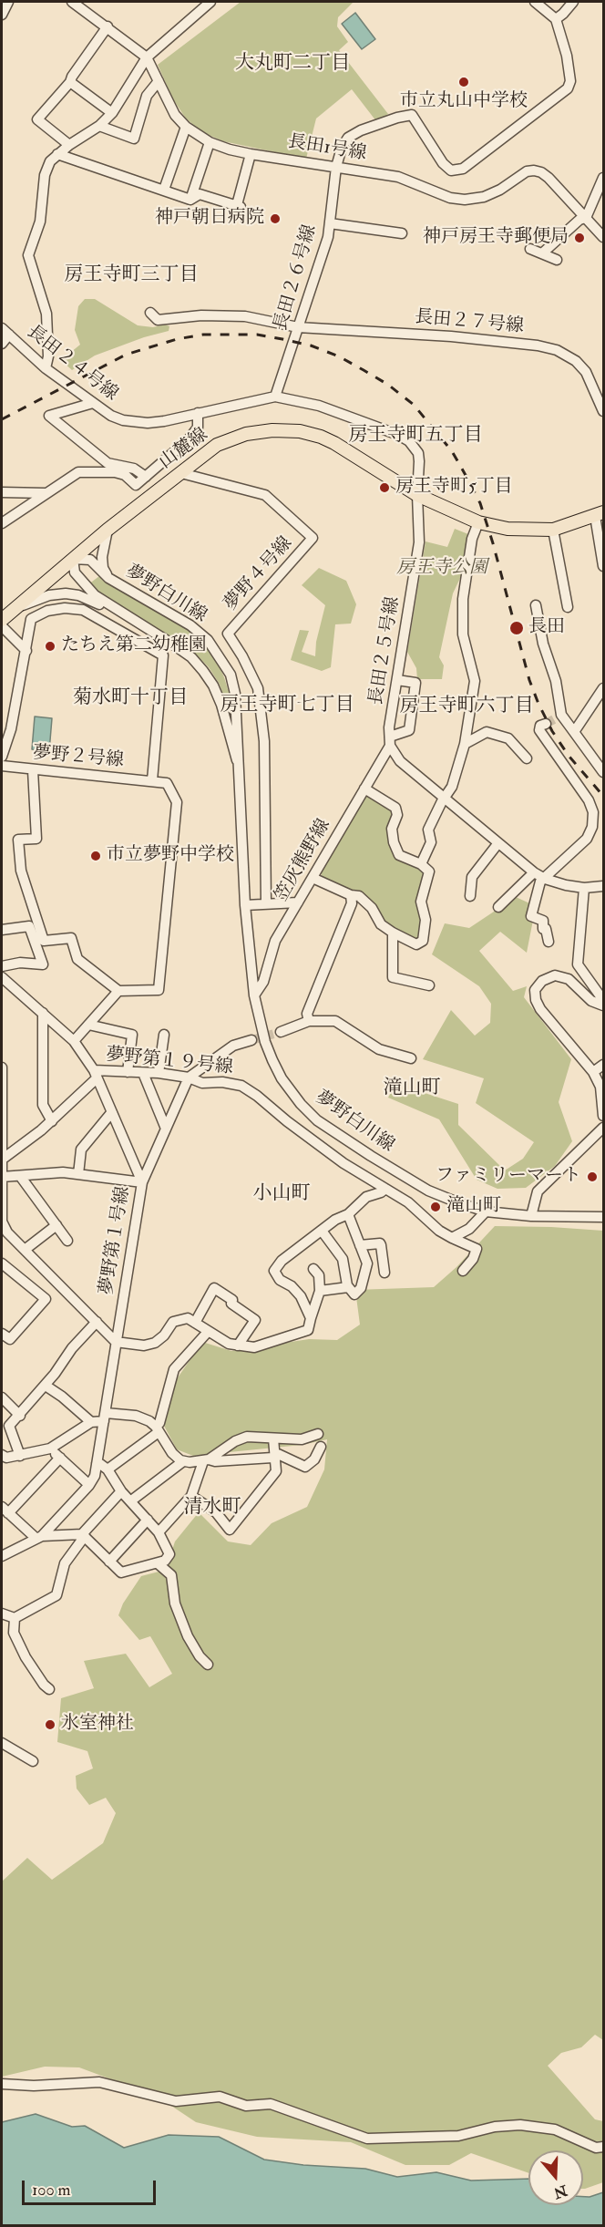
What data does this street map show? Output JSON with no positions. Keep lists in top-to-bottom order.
{
  "streets": {
    "main road": ["山麓線"],
    "street": [
      "長田1号線",
      "長田２６号線",
      "長田２７号線",
      "長田２４号線",
      "夢野４号線",
      "夢野白川線",
      "長田２５号線",
      "夢野２号線",
      "笠灰熊野線",
      "夢野第１９号線",
      "夢野第１号線"
    ]
  },
  "crossings": [
    ["長田1号線", "長田２６号線"],
    ["長田２６号線", "長田２７号線"],
    ["長田２６号線", "長田２４号線"],
    ["長田２６号線", "長田２５号線"],
    ["長田２４号線", "長田２５号線"],
    ["山麓線", "夢野４号線"],
    ["山麓線", "夢野白川線"],
    ["山麓線", "長田２５号線"],
    ["夢野白川線", "笠灰熊野線"],
    ["長田２５号線", "笠灰熊野線"],
    ["夢野第１９号線", "夢野第１号線"]
  ],
  "districts": [
    "大丸町二丁目",
    "房王寺町三丁目",
    "房王寺町五丁目",
    "菊水町十丁目",
    "房王寺町七丁目",
    "房王寺町六丁目",
    "滝山町",
    "小山町",
    "清水町"
  ],
  "parks": ["房王寺公園"],
  "places": [
    "市立丸山中学校",
    "神戸朝日病院",
    "神戸房王寺郵便局",
    "房王寺町5丁目",
    "長田",
    "たちえ第二幼稚園",
    "市立夢野中学校",
    "ファミリーマート",
    "滝山町",
    "氷室神社"
  ],
  "scale_bar": "100 m",
  "north": "bottom"
}
